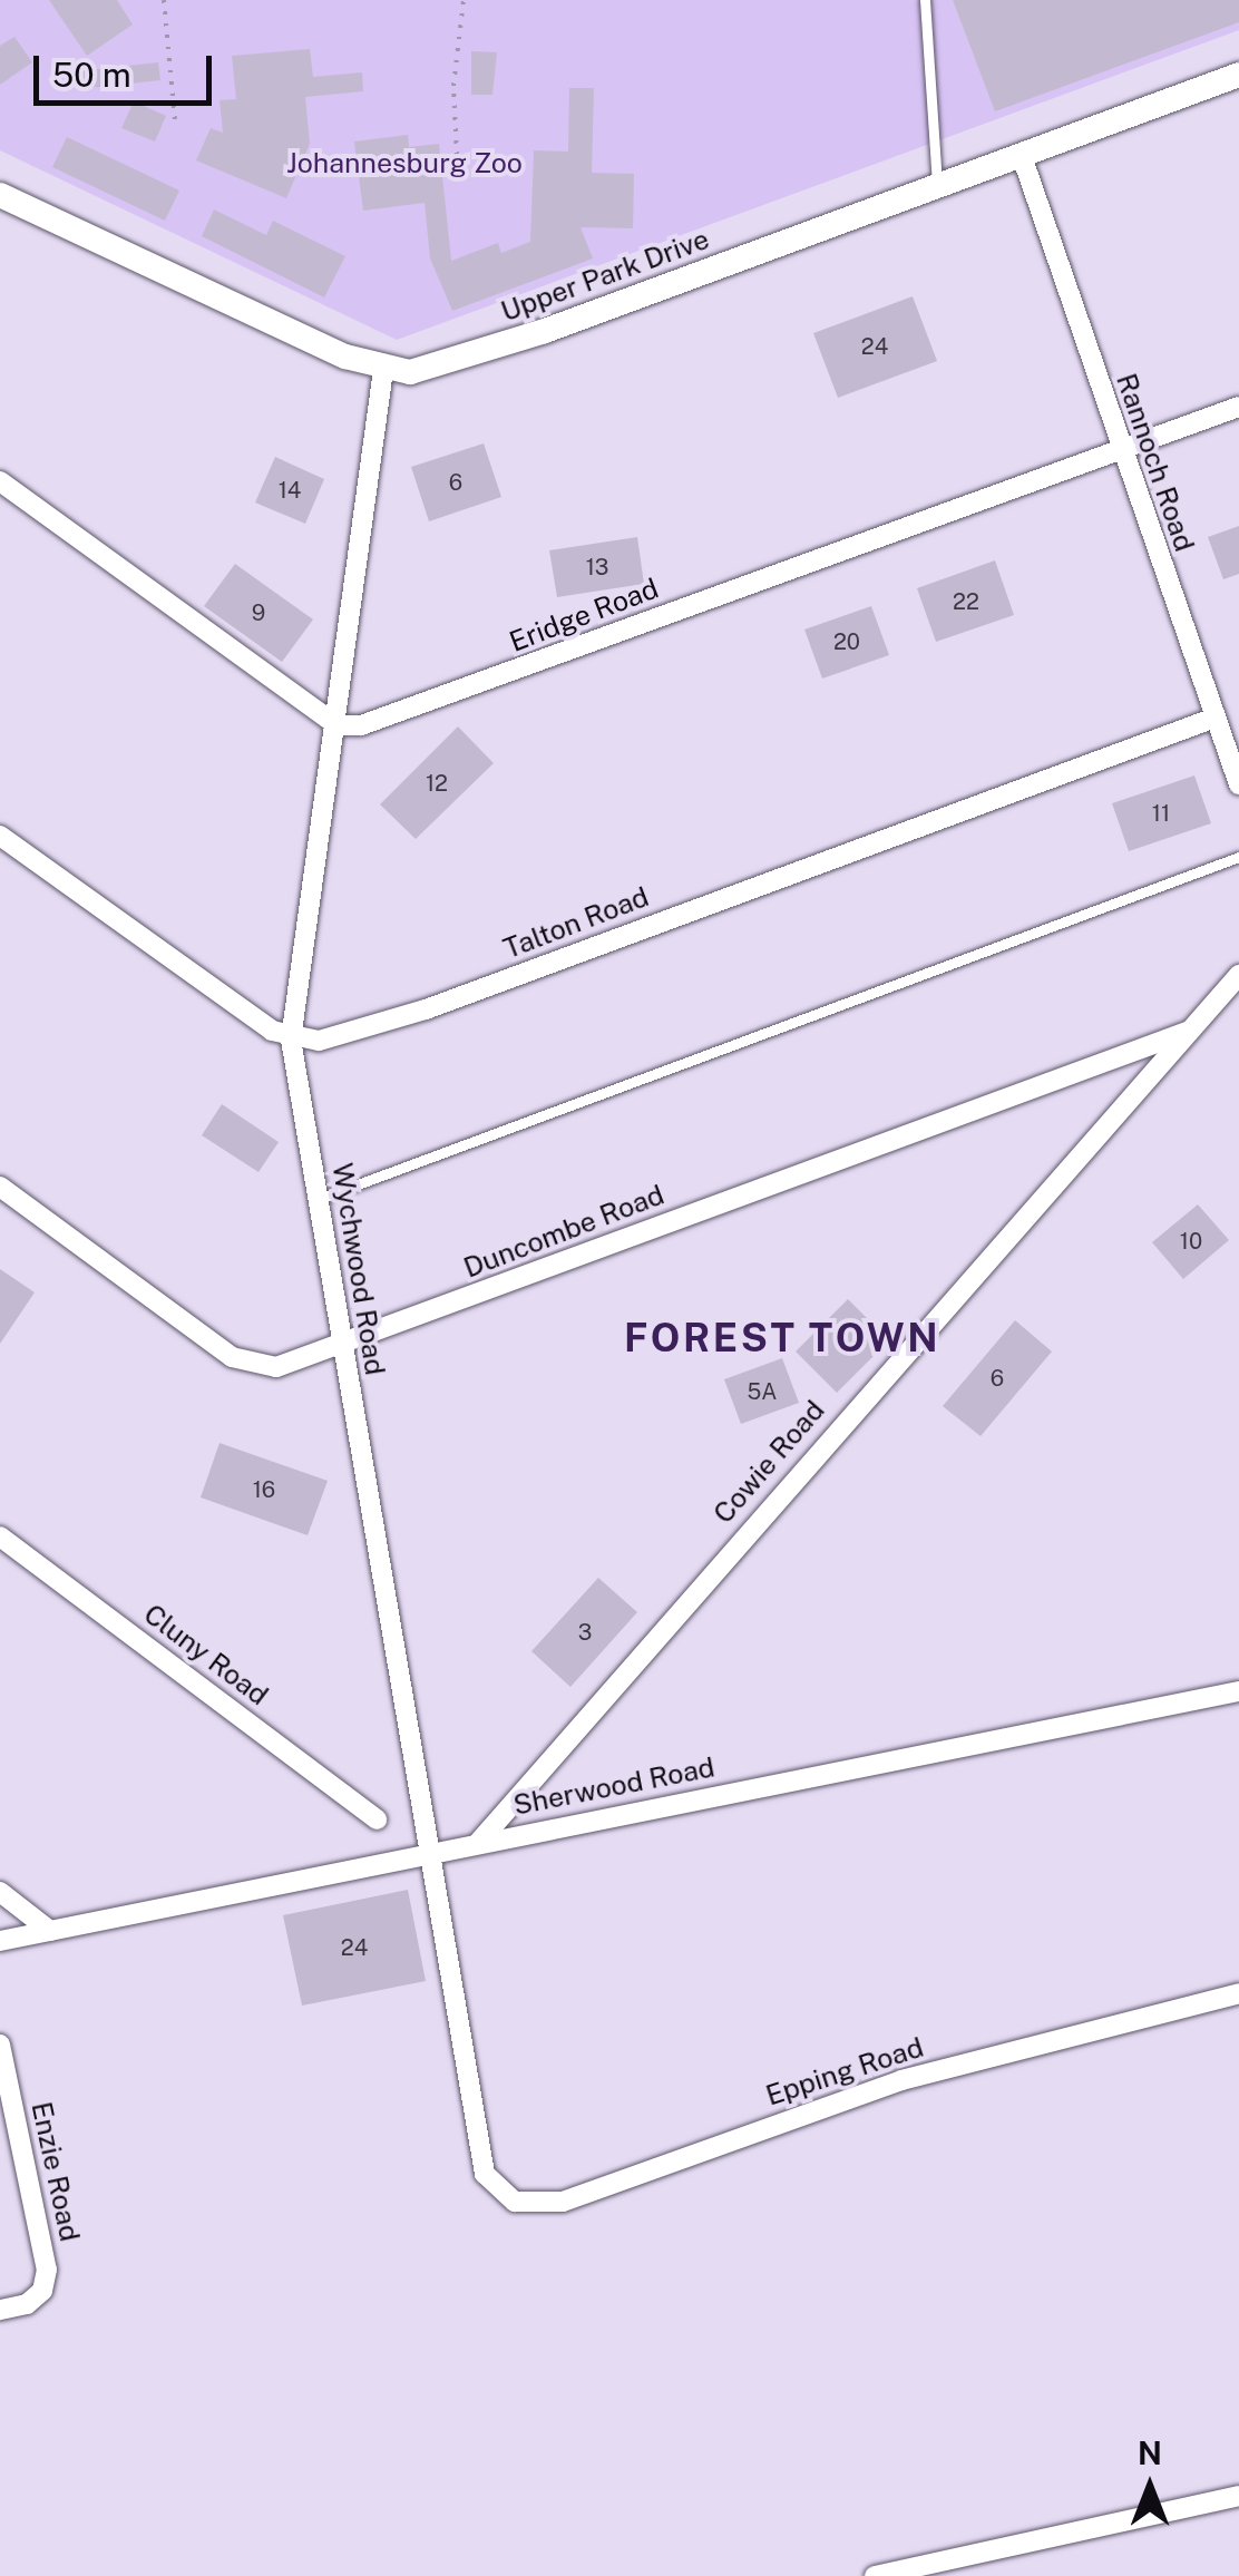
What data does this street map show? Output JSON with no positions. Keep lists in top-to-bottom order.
{
  "streets": {
    "main road": ["Upper Park Drive"],
    "street": [
      "Rannoch Road",
      "Eridge Road",
      "Talton Road",
      "Duncombe Road",
      "Wychwood Road",
      "Cowie Road",
      "Cluny Road",
      "Sherwood Road",
      "Epping Road",
      "Enzie Road"
    ]
  },
  "crossings": [
    ["Upper Park Drive", "Rannoch Road"],
    ["Upper Park Drive", "Wychwood Road"],
    ["Rannoch Road", "Eridge Road"],
    ["Rannoch Road", "Talton Road"],
    ["Eridge Road", "Wychwood Road"],
    ["Talton Road", "Wychwood Road"],
    ["Duncombe Road", "Wychwood Road"],
    ["Duncombe Road", "Cowie Road"],
    ["Wychwood Road", "Sherwood Road"],
    ["Wychwood Road", "Epping Road"],
    ["Cowie Road", "Sherwood Road"]
  ],
  "districts": ["FOREST TOWN"],
  "parks": ["Johannesburg Zoo"],
  "house_numbers": [
    "24",
    "6",
    "14",
    "13",
    "22",
    "9",
    "20",
    "12",
    "11",
    "10",
    "6",
    "5A",
    "16",
    "3",
    "24"
  ],
  "scale_bar": "50 m",
  "north": "top"
}
